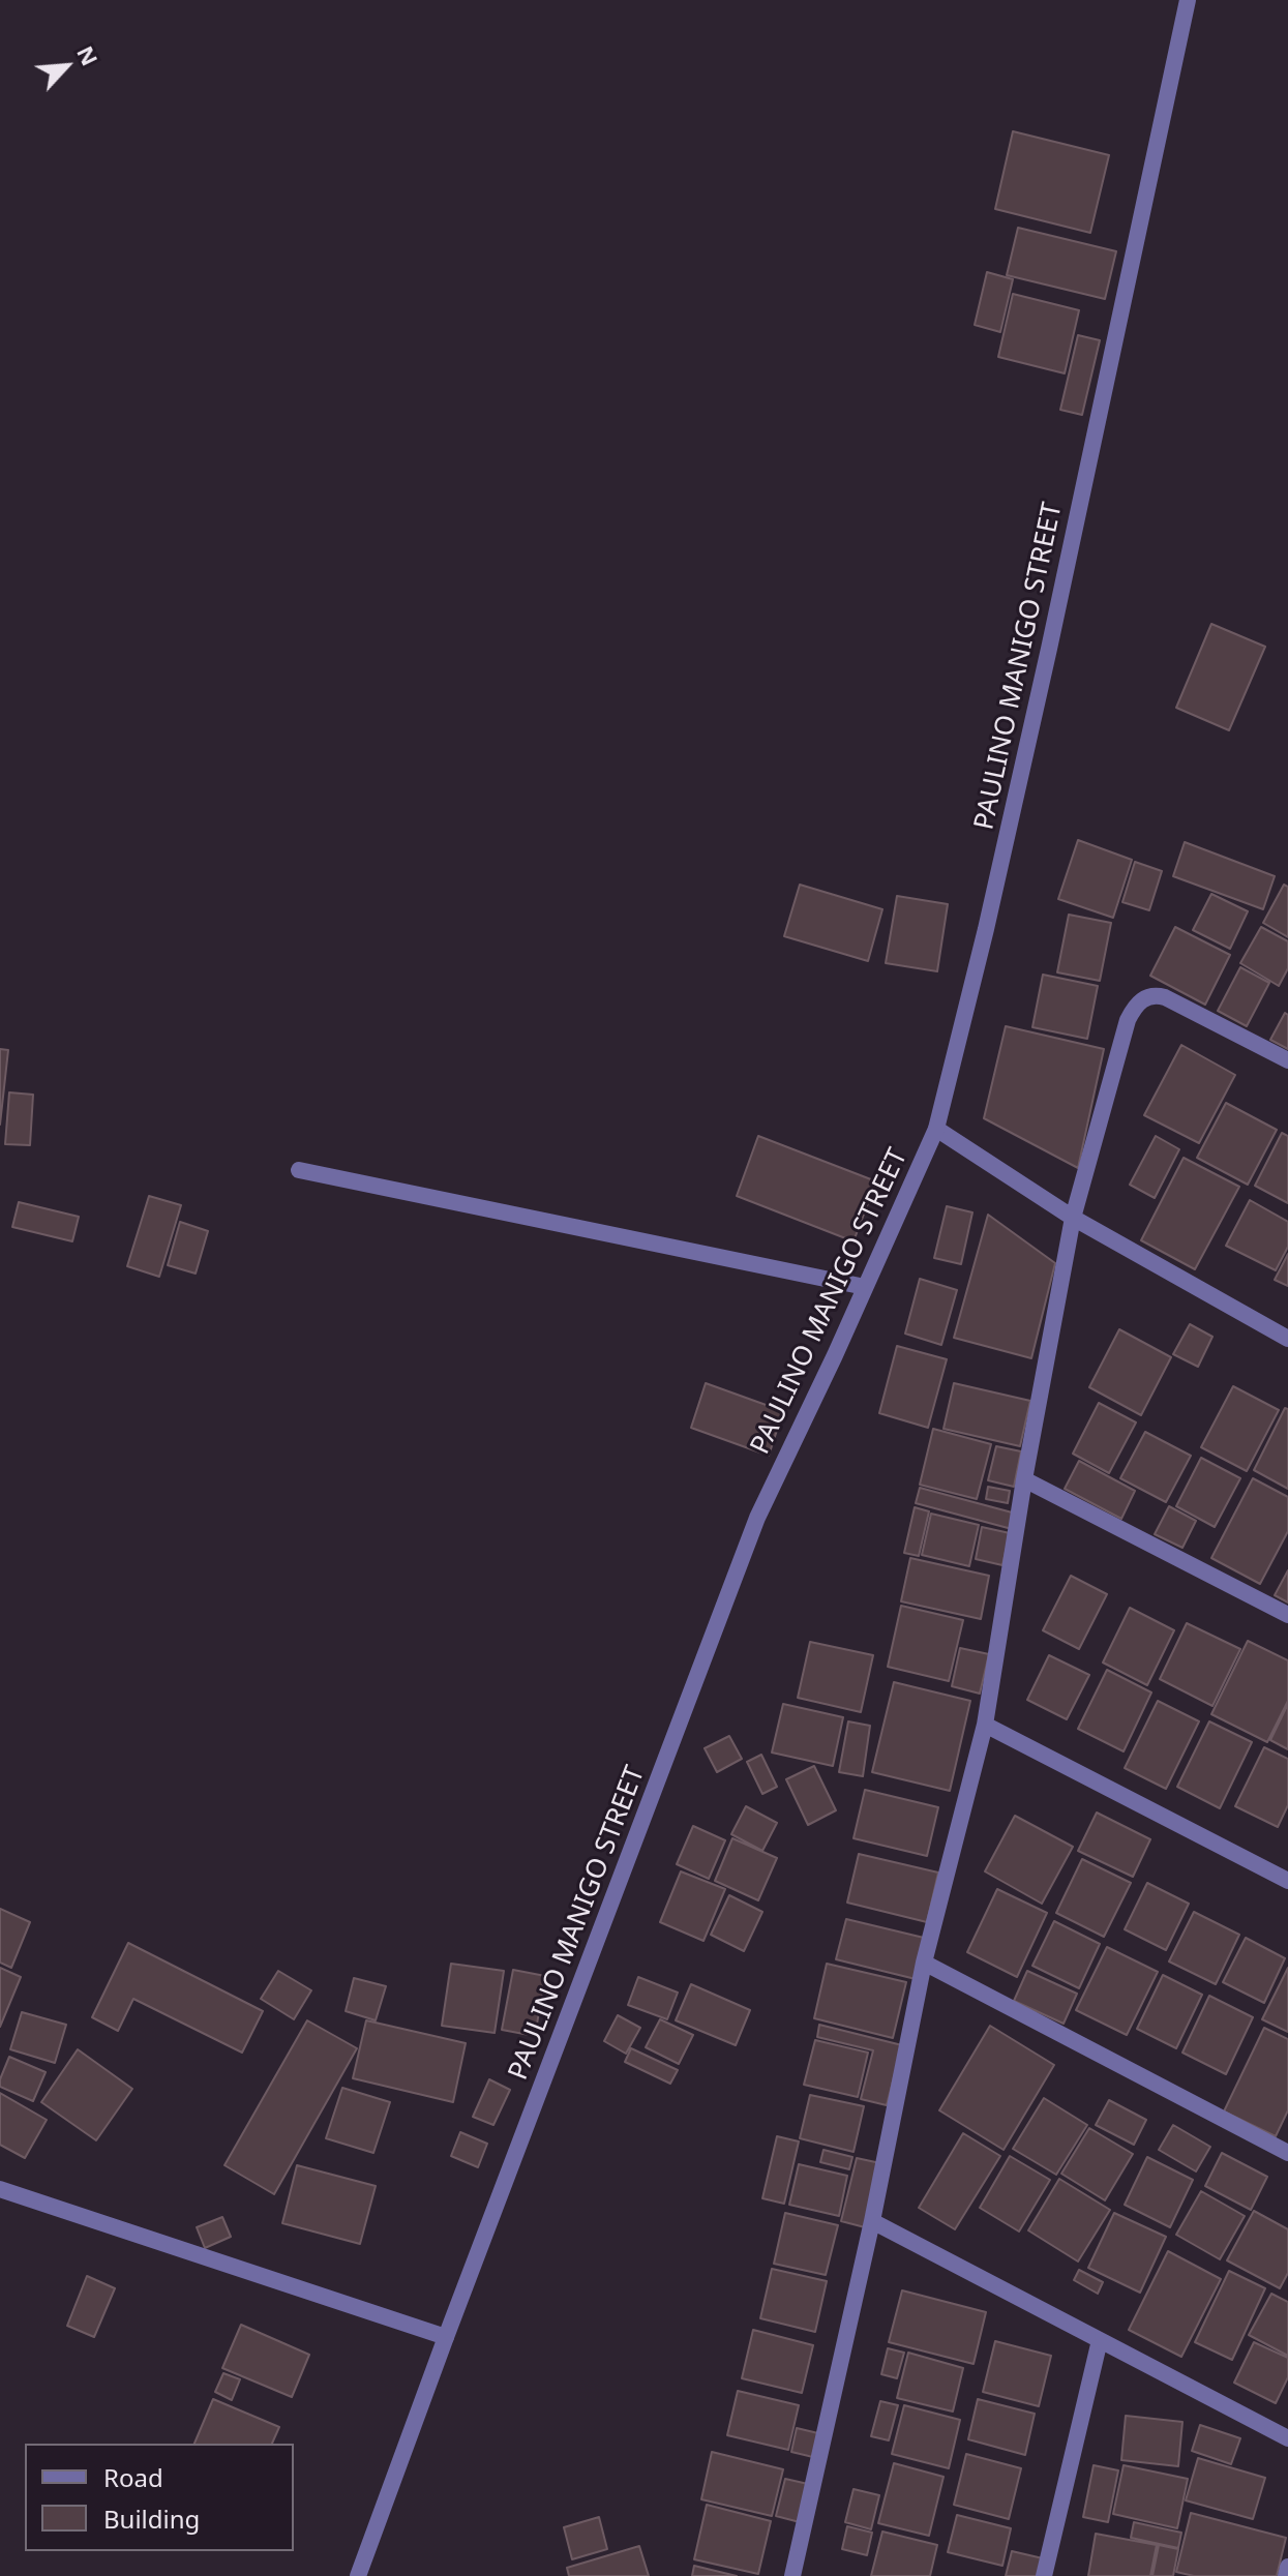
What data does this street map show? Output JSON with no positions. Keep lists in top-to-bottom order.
{
  "streets": {
    "street": ["PAULINO MANIGO STREET"]
  },
  "legend": ["Road", "Building"],
  "north": "top right"
}
